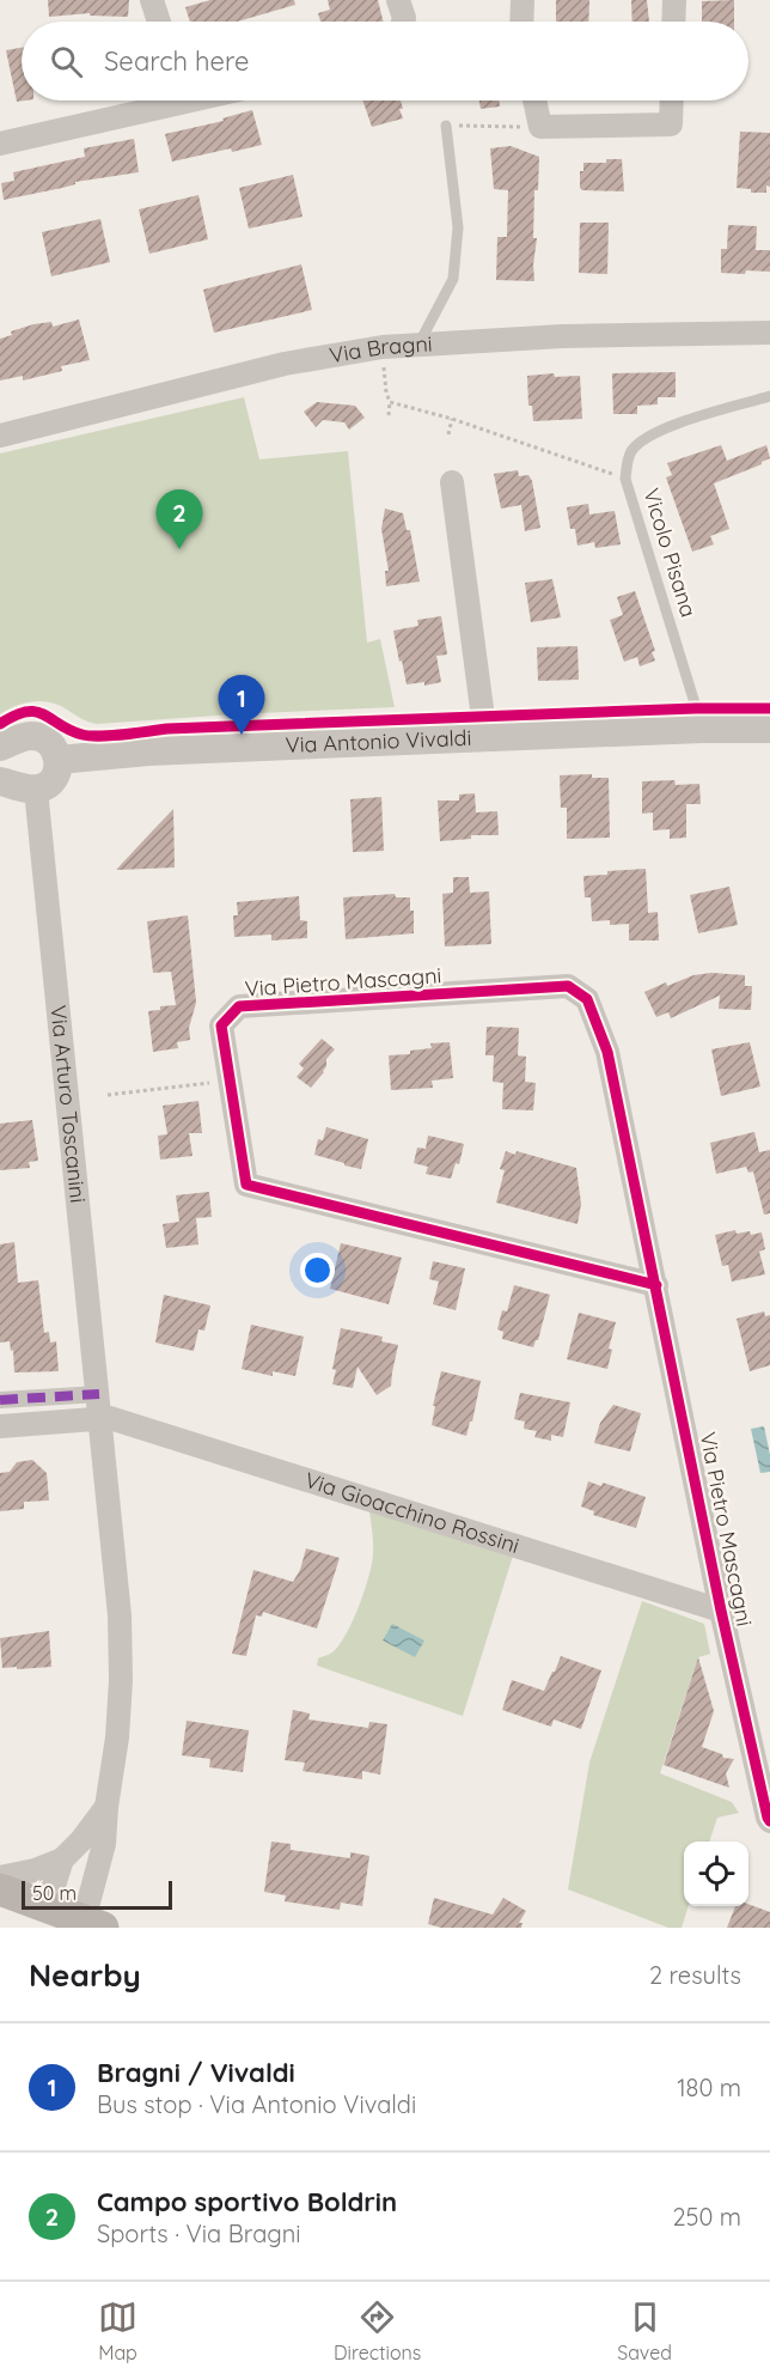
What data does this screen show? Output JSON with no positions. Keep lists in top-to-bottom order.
{
  "streets": {
    "street": [
      "Via Bragni",
      "Via Antonio Vivaldi",
      "Via Pietro Mascagni",
      "Via Arturo Toscanini",
      "Via Gioacchino Rossini"
    ],
    "lane": ["Vicolo Pisana"]
  },
  "crossings": [
    ["Vicolo Pisana", "Via Antonio Vivaldi"],
    ["Via Antonio Vivaldi", "Via Arturo Toscanini"],
    ["Via Pietro Mascagni", "Via Gioacchino Rossini"],
    ["Via Arturo Toscanini", "Via Gioacchino Rossini"]
  ],
  "scale_bar": "50 m",
  "page": {
    "search": "Search here",
    "pins": ["2", "1"],
    "scale": "50 m",
    "heading": ["Nearby", "2 results"],
    "list": [
      {
        "mark": "1",
        "name": "Bragni / Vivaldi",
        "note": "Bus stop · Via Antonio Vivaldi",
        "value": "180 m"
      },
      {
        "mark": "2",
        "name": "Campo sportivo Boldrin",
        "note": "Sports · Via Bragni",
        "value": "250 m"
      }
    ],
    "nav": ["Map", "Directions", "Saved"]
  }
}
